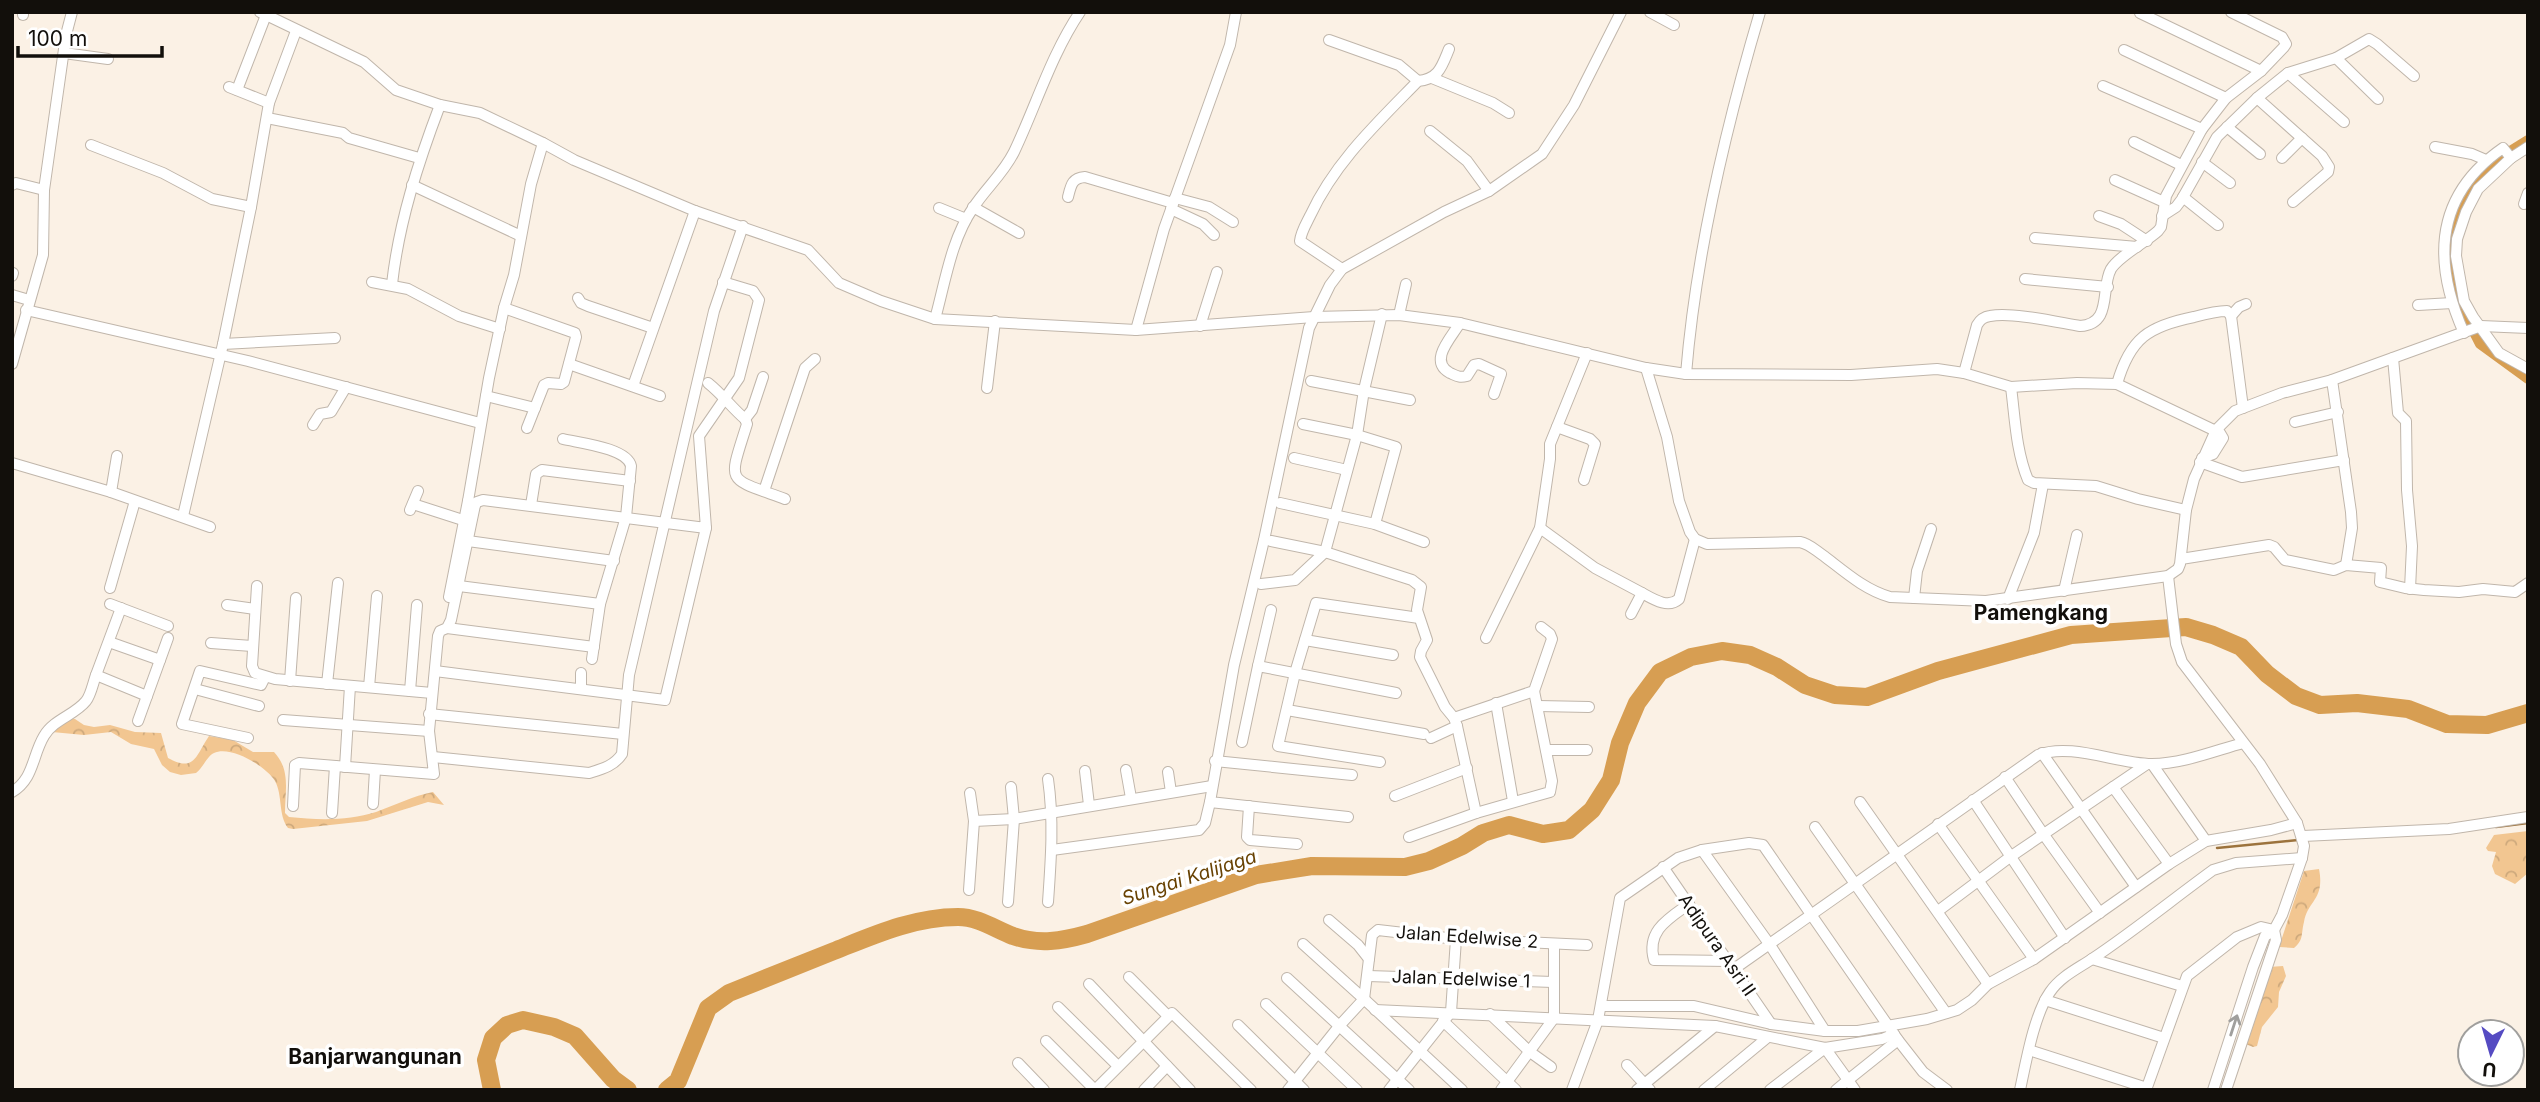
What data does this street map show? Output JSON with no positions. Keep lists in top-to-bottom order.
{
  "streets": {
    "street": ["Jalan Edelwise 2", "Adipura Asri II", "Jalan Edelwise 1"]
  },
  "crossings": [
    ["Jalan Edelwise 2", "Jalan Edelwise 1"]
  ],
  "districts": ["Pamengkang", "Banjarwangunan"],
  "water": ["Sungai Kalijaga"],
  "scale_bar": "100 m",
  "north": "bottom"
}
